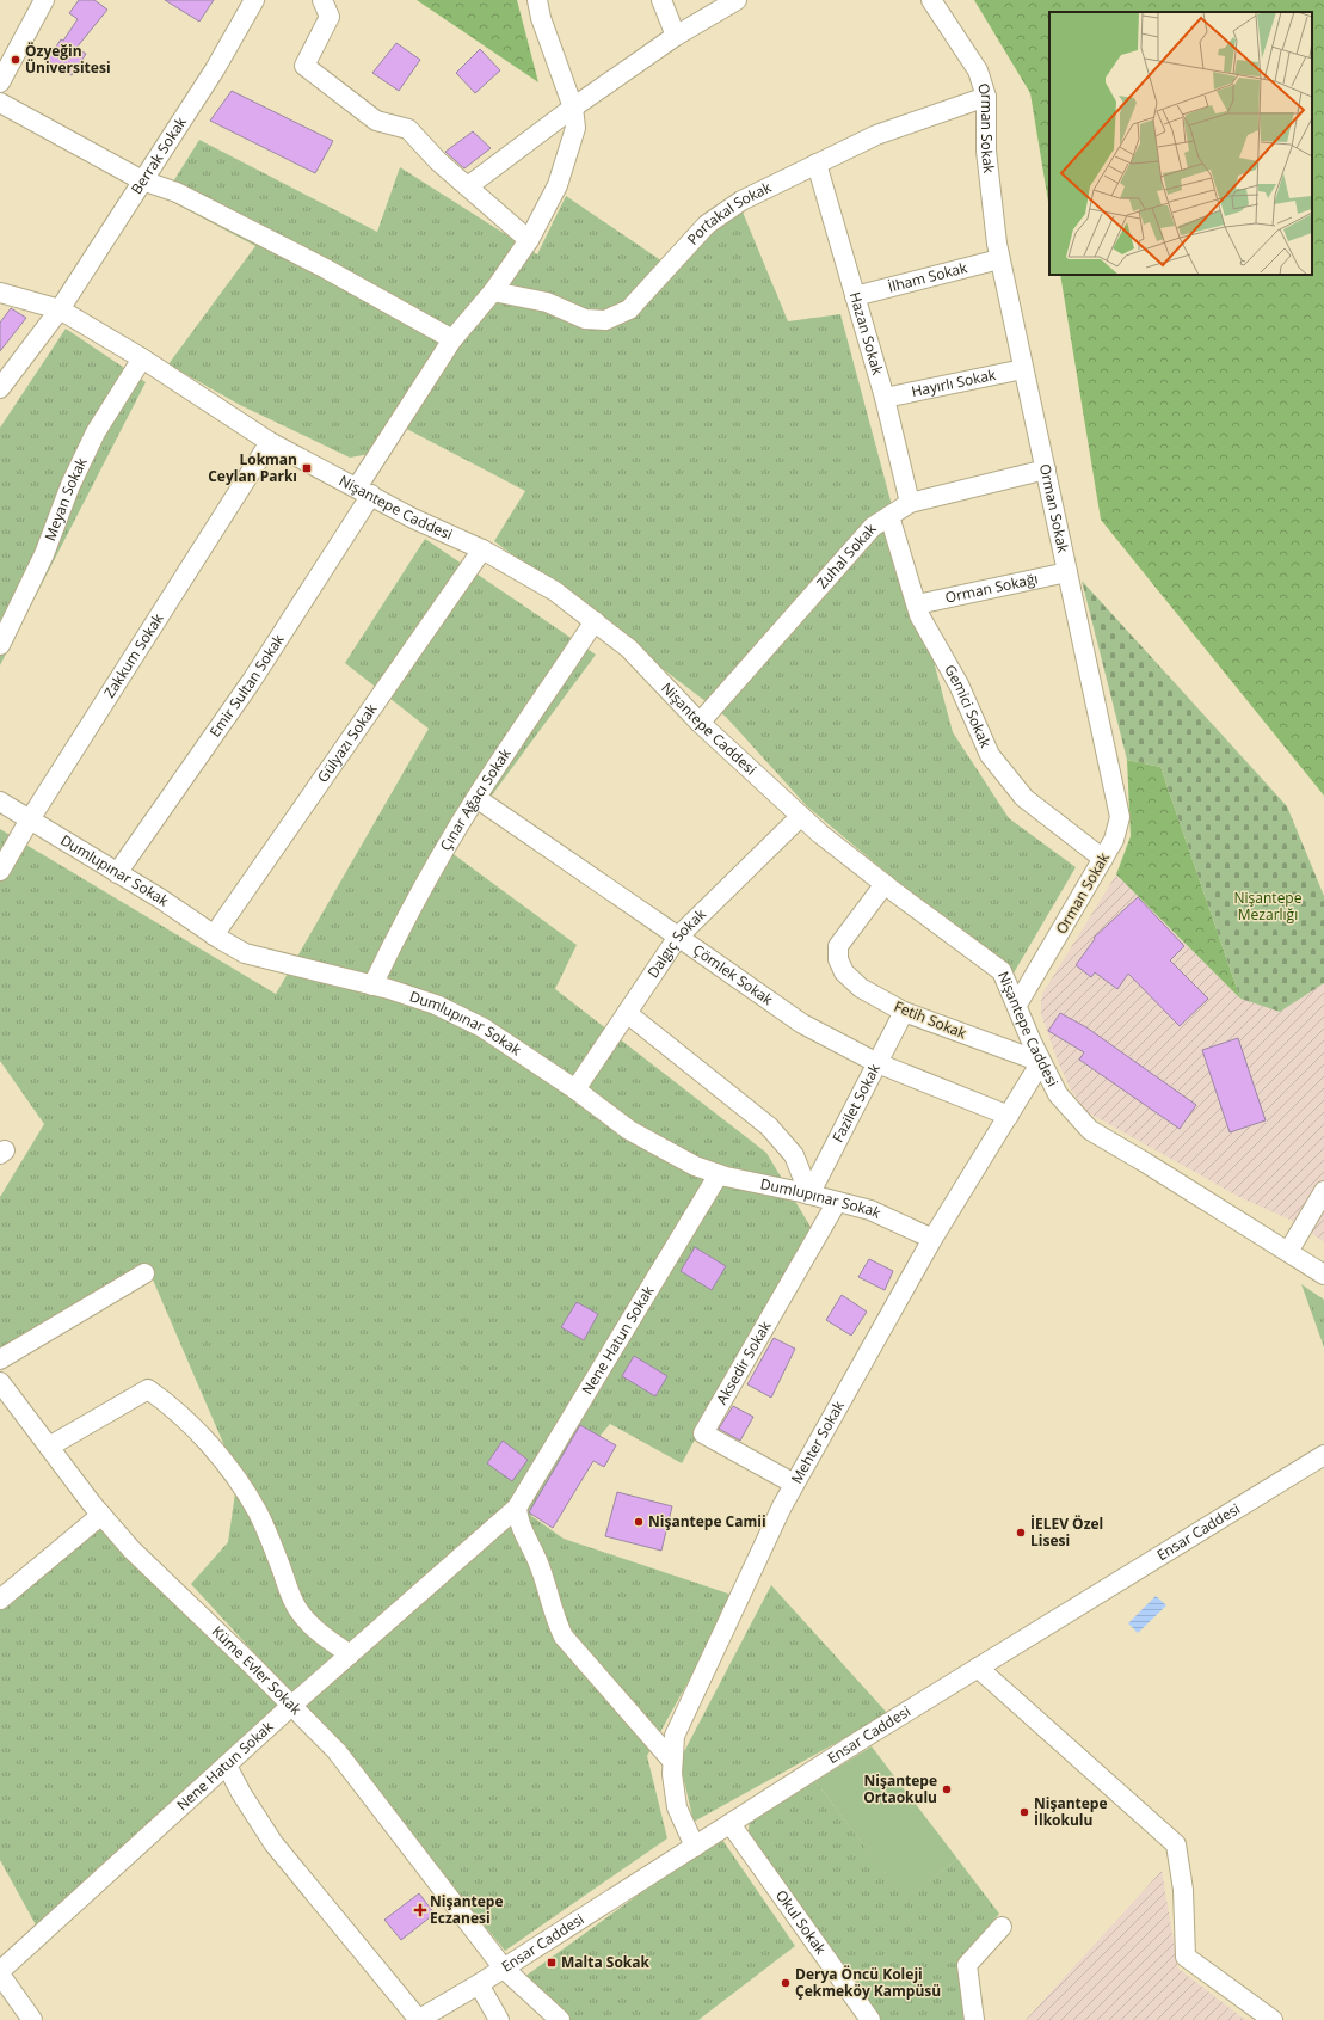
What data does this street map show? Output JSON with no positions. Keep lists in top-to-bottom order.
{
  "streets": {
    "street": [
      "Orman Sokak",
      "Berrak Sokak",
      "Portakal Sokak",
      "İlham Sokak",
      "Hazan Sokak",
      "Hayırlı Sokak",
      "Meyan Sokak",
      "Nişantepe Caddesi",
      "Zuhal Sokak",
      "Orman Sokağı",
      "Zakkum Sokak",
      "Emir Sultan Sokak",
      "Gemici Sokak",
      "Gülyazı Sokak",
      "Çınar Ağacı Sokak",
      "Dumlupınar Sokak",
      "Dalgıç Sokak",
      "Çömlek Sokak",
      "Fetih Sokak",
      "Fazilet Sokak",
      "Nene Hatun Sokak",
      "Aksedir Sokak",
      "Mehter Sokak",
      "Ensar Caddesi",
      "Küme Evler Sokak",
      "Okul Sokak"
    ]
  },
  "crossings": [
    ["Orman Sokak", "Portakal Sokak"],
    ["Orman Sokak", "İlham Sokak"],
    ["Orman Sokak", "Hayırlı Sokak"],
    ["Orman Sokak", "Nişantepe Caddesi"],
    ["Orman Sokak", "Zuhal Sokak"],
    ["Orman Sokak", "Orman Sokağı"],
    ["Orman Sokak", "Gemici Sokak"],
    ["Berrak Sokak", "Nişantepe Caddesi"],
    ["Portakal Sokak", "Hazan Sokak"],
    ["Portakal Sokak", "Emir Sultan Sokak"],
    ["İlham Sokak", "Hazan Sokak"],
    ["Hazan Sokak", "Hayırlı Sokak"],
    ["Hazan Sokak", "Zuhal Sokak"],
    ["Meyan Sokak", "Nişantepe Caddesi"],
    ["Nişantepe Caddesi", "Zuhal Sokak"],
    ["Nişantepe Caddesi", "Zakkum Sokak"],
    ["Nişantepe Caddesi", "Emir Sultan Sokak"],
    ["Nişantepe Caddesi", "Gülyazı Sokak"],
    ["Nişantepe Caddesi", "Çınar Ağacı Sokak"],
    ["Nişantepe Caddesi", "Dalgıç Sokak"],
    ["Nişantepe Caddesi", "Fetih Sokak"],
    ["Nişantepe Caddesi", "Mehter Sokak"],
    ["Zuhal Sokak", "Gemici Sokak"],
    ["Orman Sokağı", "Gemici Sokak"],
    ["Zakkum Sokak", "Dumlupınar Sokak"],
    ["Emir Sultan Sokak", "Dumlupınar Sokak"],
    ["Gülyazı Sokak", "Dumlupınar Sokak"],
    ["Çınar Ağacı Sokak", "Dumlupınar Sokak"],
    ["Çınar Ağacı Sokak", "Çömlek Sokak"],
    ["Dumlupınar Sokak", "Dalgıç Sokak"],
    ["Dumlupınar Sokak", "Fazilet Sokak"],
    ["Dumlupınar Sokak", "Nene Hatun Sokak"],
    ["Dumlupınar Sokak", "Aksedir Sokak"],
    ["Dumlupınar Sokak", "Mehter Sokak"],
    ["Dalgıç Sokak", "Çömlek Sokak"],
    ["Çömlek Sokak", "Fazilet Sokak"],
    ["Çömlek Sokak", "Mehter Sokak"],
    ["Fetih Sokak", "Fazilet Sokak"],
    ["Fetih Sokak", "Mehter Sokak"],
    ["Nene Hatun Sokak", "Küme Evler Sokak"],
    ["Aksedir Sokak", "Mehter Sokak"],
    ["Mehter Sokak", "Ensar Caddesi"],
    ["Ensar Caddesi", "Küme Evler Sokak"],
    ["Ensar Caddesi", "Okul Sokak"]
  ],
  "parks": ["Nişantepe Mezarlığı"],
  "places": {
    "other": [
      "Özyeğin Üniversitesi",
      "Nişantepe Camii",
      "İELEV Özel Lisesi",
      "Nişantepe Ortaokulu",
      "Nişantepe İlkokulu",
      "Derya Öncü Koleji Çekmeköy Kampüsü"
    ],
    "transit": ["Lokman Ceylan Parkı", "Malta Sokak"],
    "health": ["Nişantepe Eczanesi"]
  }
}
